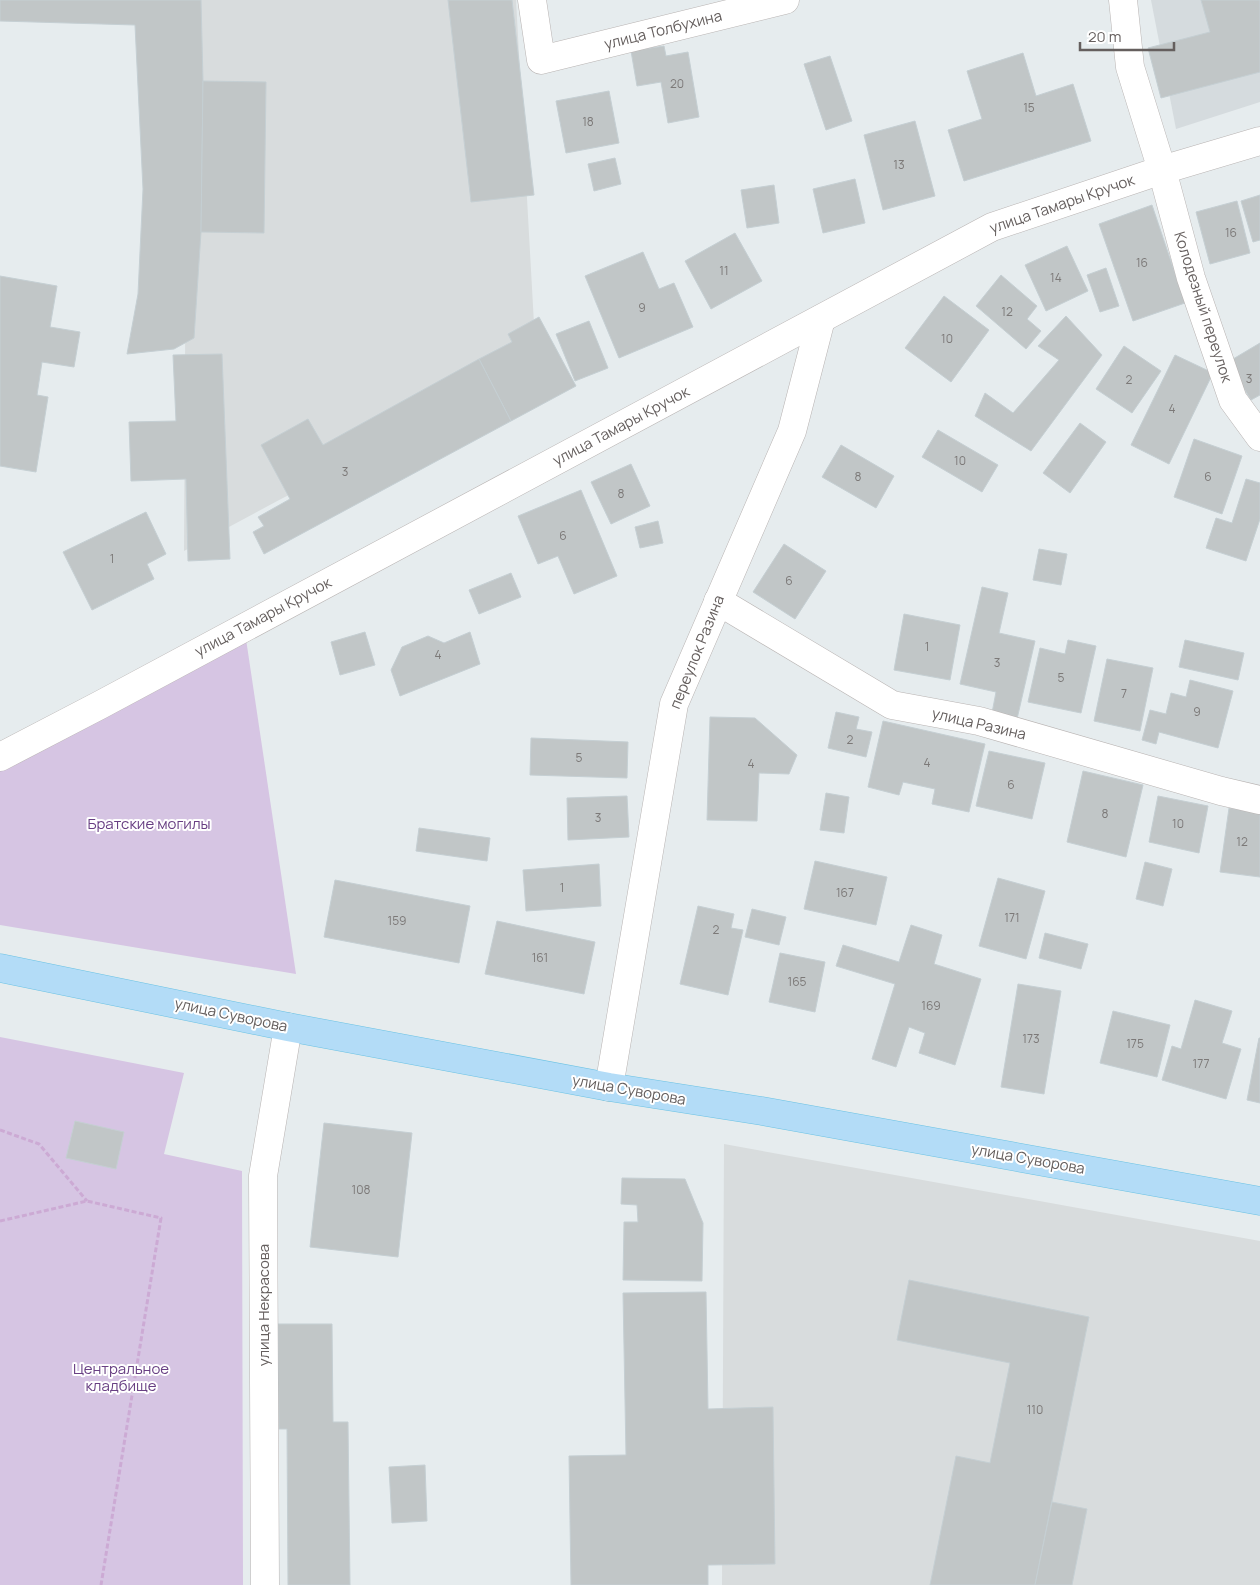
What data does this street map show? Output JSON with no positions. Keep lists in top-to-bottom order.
{
  "streets": {
    "main road": ["улица Суворова"],
    "street": [
      "улица Толбухина",
      "улица Тамары Кручок",
      "Колодезный переулок",
      "переулок Разина",
      "улица Разина",
      "улица Некрасова"
    ]
  },
  "crossings": [
    ["улица Тамары Кручок", "Колодезный переулок"],
    ["улица Тамары Кручок", "переулок Разина"],
    ["переулок Разина", "улица Разина"],
    ["переулок Разина", "улица Суворова"],
    ["улица Суворова", "улица Некрасова"]
  ],
  "parks": ["Братские могилы", "Центральное кладбище"],
  "house_numbers": [
    "20",
    "15",
    "18",
    "13",
    "16",
    "16",
    "11",
    "14",
    "9",
    "12",
    "10",
    "3",
    "2",
    "4",
    "10",
    "3",
    "8",
    "6",
    "8",
    "6",
    "1",
    "6",
    "1",
    "4",
    "3",
    "5",
    "7",
    "9",
    "2",
    "5",
    "4",
    "4",
    "6",
    "8",
    "3",
    "10",
    "12",
    "1",
    "167",
    "171",
    "159",
    "2",
    "161",
    "165",
    "169",
    "173",
    "175",
    "177",
    "108",
    "110"
  ],
  "scale_bar": "20 m"
}
